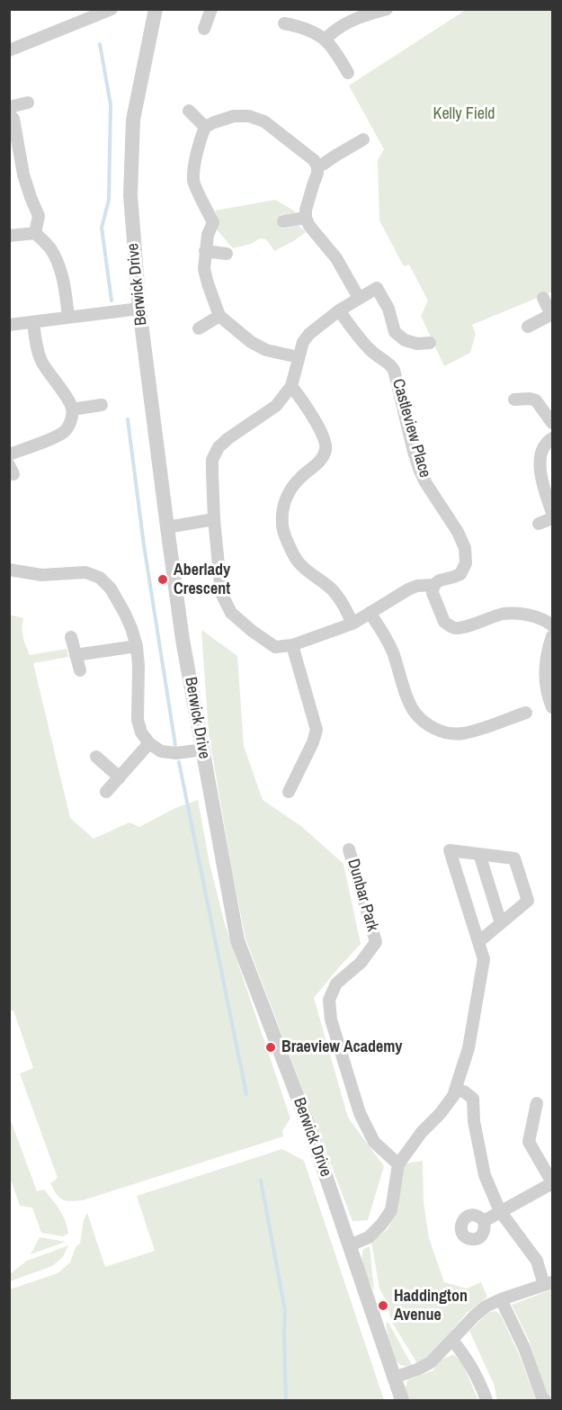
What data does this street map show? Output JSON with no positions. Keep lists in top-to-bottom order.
{
  "streets": {
    "street": ["Berwick Drive", "Castleview Place", "Dunbar Park"]
  },
  "parks": ["Kelly Field"],
  "places": ["Aberlady Crescent", "Braeview Academy", "Haddington Avenue"]
}
